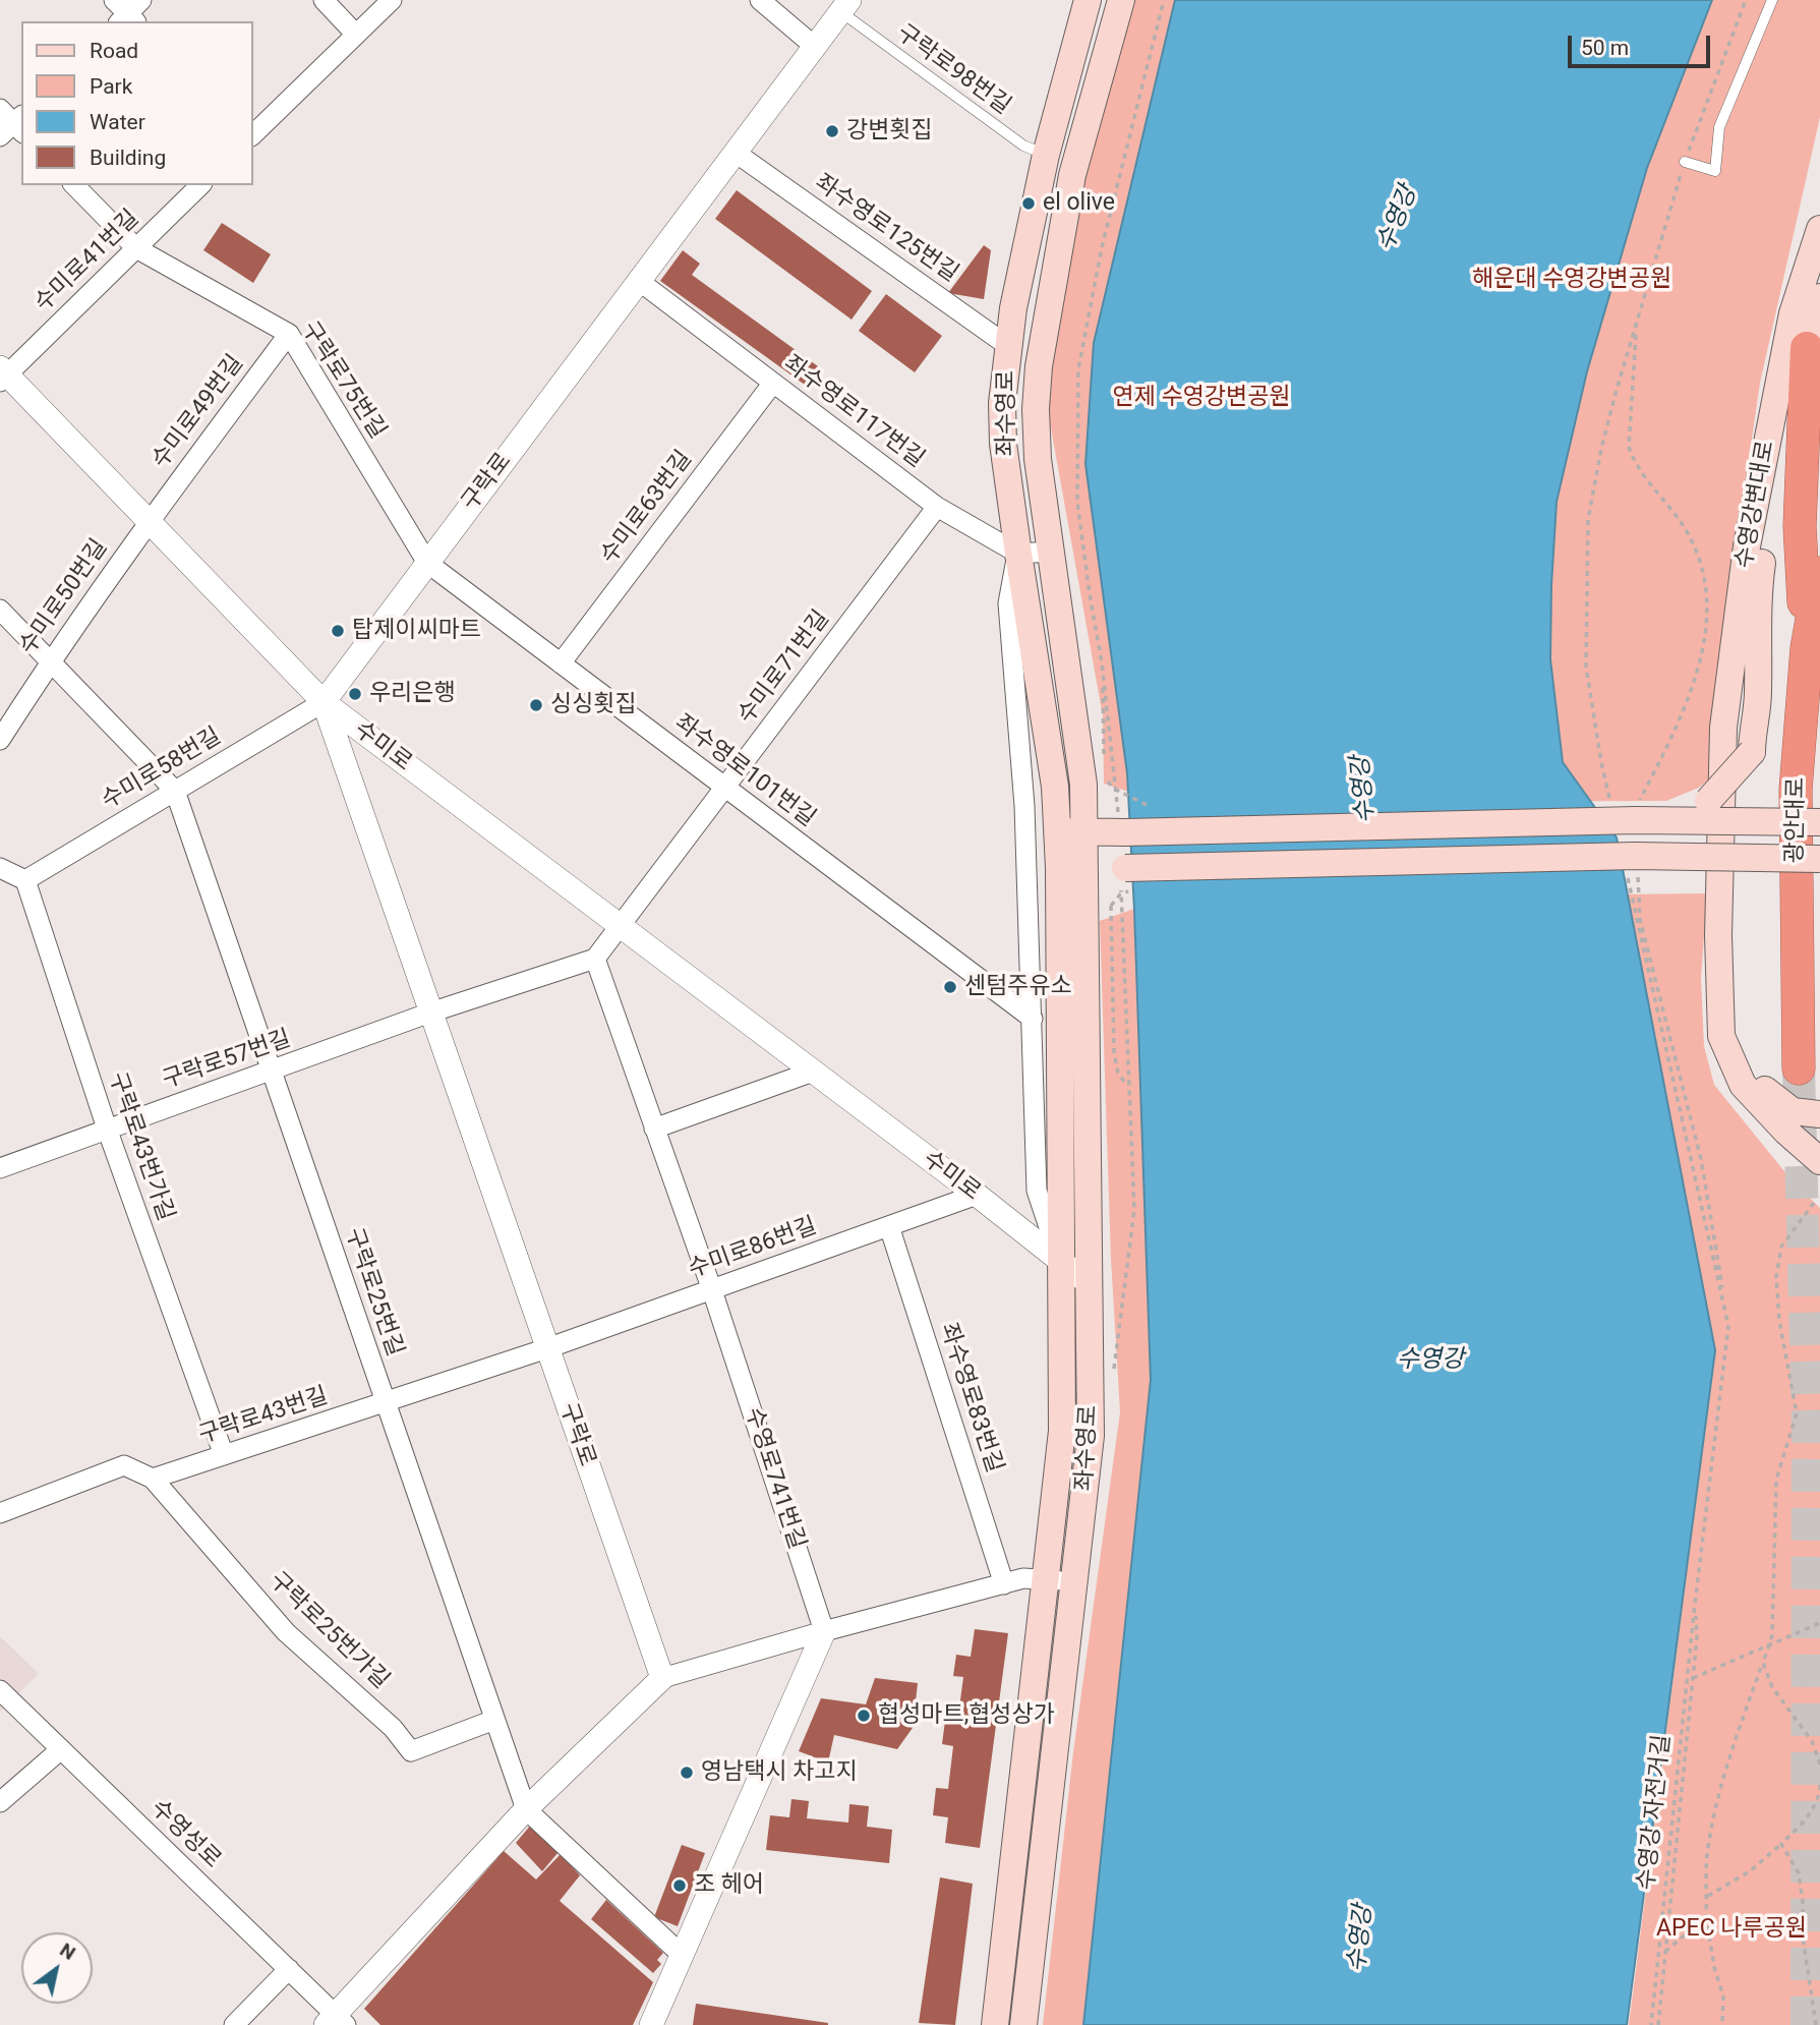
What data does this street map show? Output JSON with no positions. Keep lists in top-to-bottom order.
{
  "streets": {
    "highway": ["광안대로"],
    "main road": ["좌수영로", "수영강변대로"],
    "street": [
      "좌수영로125번길",
      "수미로41번길",
      "구락로75번길",
      "수미로49번길",
      "좌수영로117번길",
      "구락로",
      "수미로63번길",
      "수미로50번길",
      "수미로71번길",
      "수미로",
      "수미로58번길",
      "좌수영로101번길",
      "구락로57번길",
      "구락로43번가길",
      "수미로86번길",
      "구락로25번길",
      "좌수영로83번길",
      "구락로43번길",
      "수영로741번길",
      "구락로25번가길",
      "수영성로"
    ],
    "lane": ["구락로98번길"],
    "path": ["수영강 자전거길"]
  },
  "crossings": [
    ["구락로98번길", "좌수영로"],
    ["구락로98번길", "구락로"],
    ["좌수영로125번길", "좌수영로"],
    ["좌수영로125번길", "구락로"],
    ["수미로41번길", "구락로75번길"],
    ["수미로41번길", "수미로"],
    ["구락로75번길", "수미로49번길"],
    ["구락로75번길", "구락로"],
    ["구락로75번길", "좌수영로101번길"],
    ["수미로49번길", "수미로50번길"],
    ["수미로49번길", "수미로"],
    ["좌수영로117번길", "좌수영로"],
    ["좌수영로117번길", "구락로"],
    ["좌수영로117번길", "수미로63번길"],
    ["좌수영로117번길", "수미로71번길"],
    ["좌수영로", "수미로"],
    ["구락로", "수미로"],
    ["구락로", "수미로58번길"],
    ["구락로", "좌수영로101번길"],
    ["구락로", "구락로57번길"],
    ["구락로", "수미로86번길"],
    ["구락로", "구락로43번길"],
    ["수미로63번길", "좌수영로101번길"],
    ["수미로50번길", "수미로"],
    ["수미로71번길", "수미로"],
    ["수미로71번길", "좌수영로101번길"],
    ["수미로", "수미로58번길"],
    ["수미로", "수미로86번길"],
    ["수미로58번길", "구락로43번가길"],
    ["수미로58번길", "구락로25번길"],
    ["구락로57번길", "구락로43번가길"],
    ["구락로57번길", "구락로25번길"],
    ["구락로43번가길", "구락로43번길"],
    ["수미로86번길", "좌수영로83번길"],
    ["수미로86번길", "구락로43번길"],
    ["수미로86번길", "수영로741번길"],
    ["구락로25번길", "구락로43번길"],
    ["구락로25번길", "구락로25번가길"],
    ["구락로43번길", "구락로25번가길"]
  ],
  "water": ["수영강"],
  "parks": ["해운대 수영강변공원", "연제 수영강변공원", "APEC 나루공원"],
  "places": [
    "강변횟집",
    "el olive",
    "탑제이씨마트",
    "우리은행",
    "싱싱횟집",
    "센텀주유소",
    "협성마트,협성상가",
    "영남택시 차고지",
    "조 헤어"
  ],
  "legend": [
    "Road",
    "Park",
    "Water",
    "Building"
  ],
  "scale_bar": "50 m",
  "north": "top right"
}
